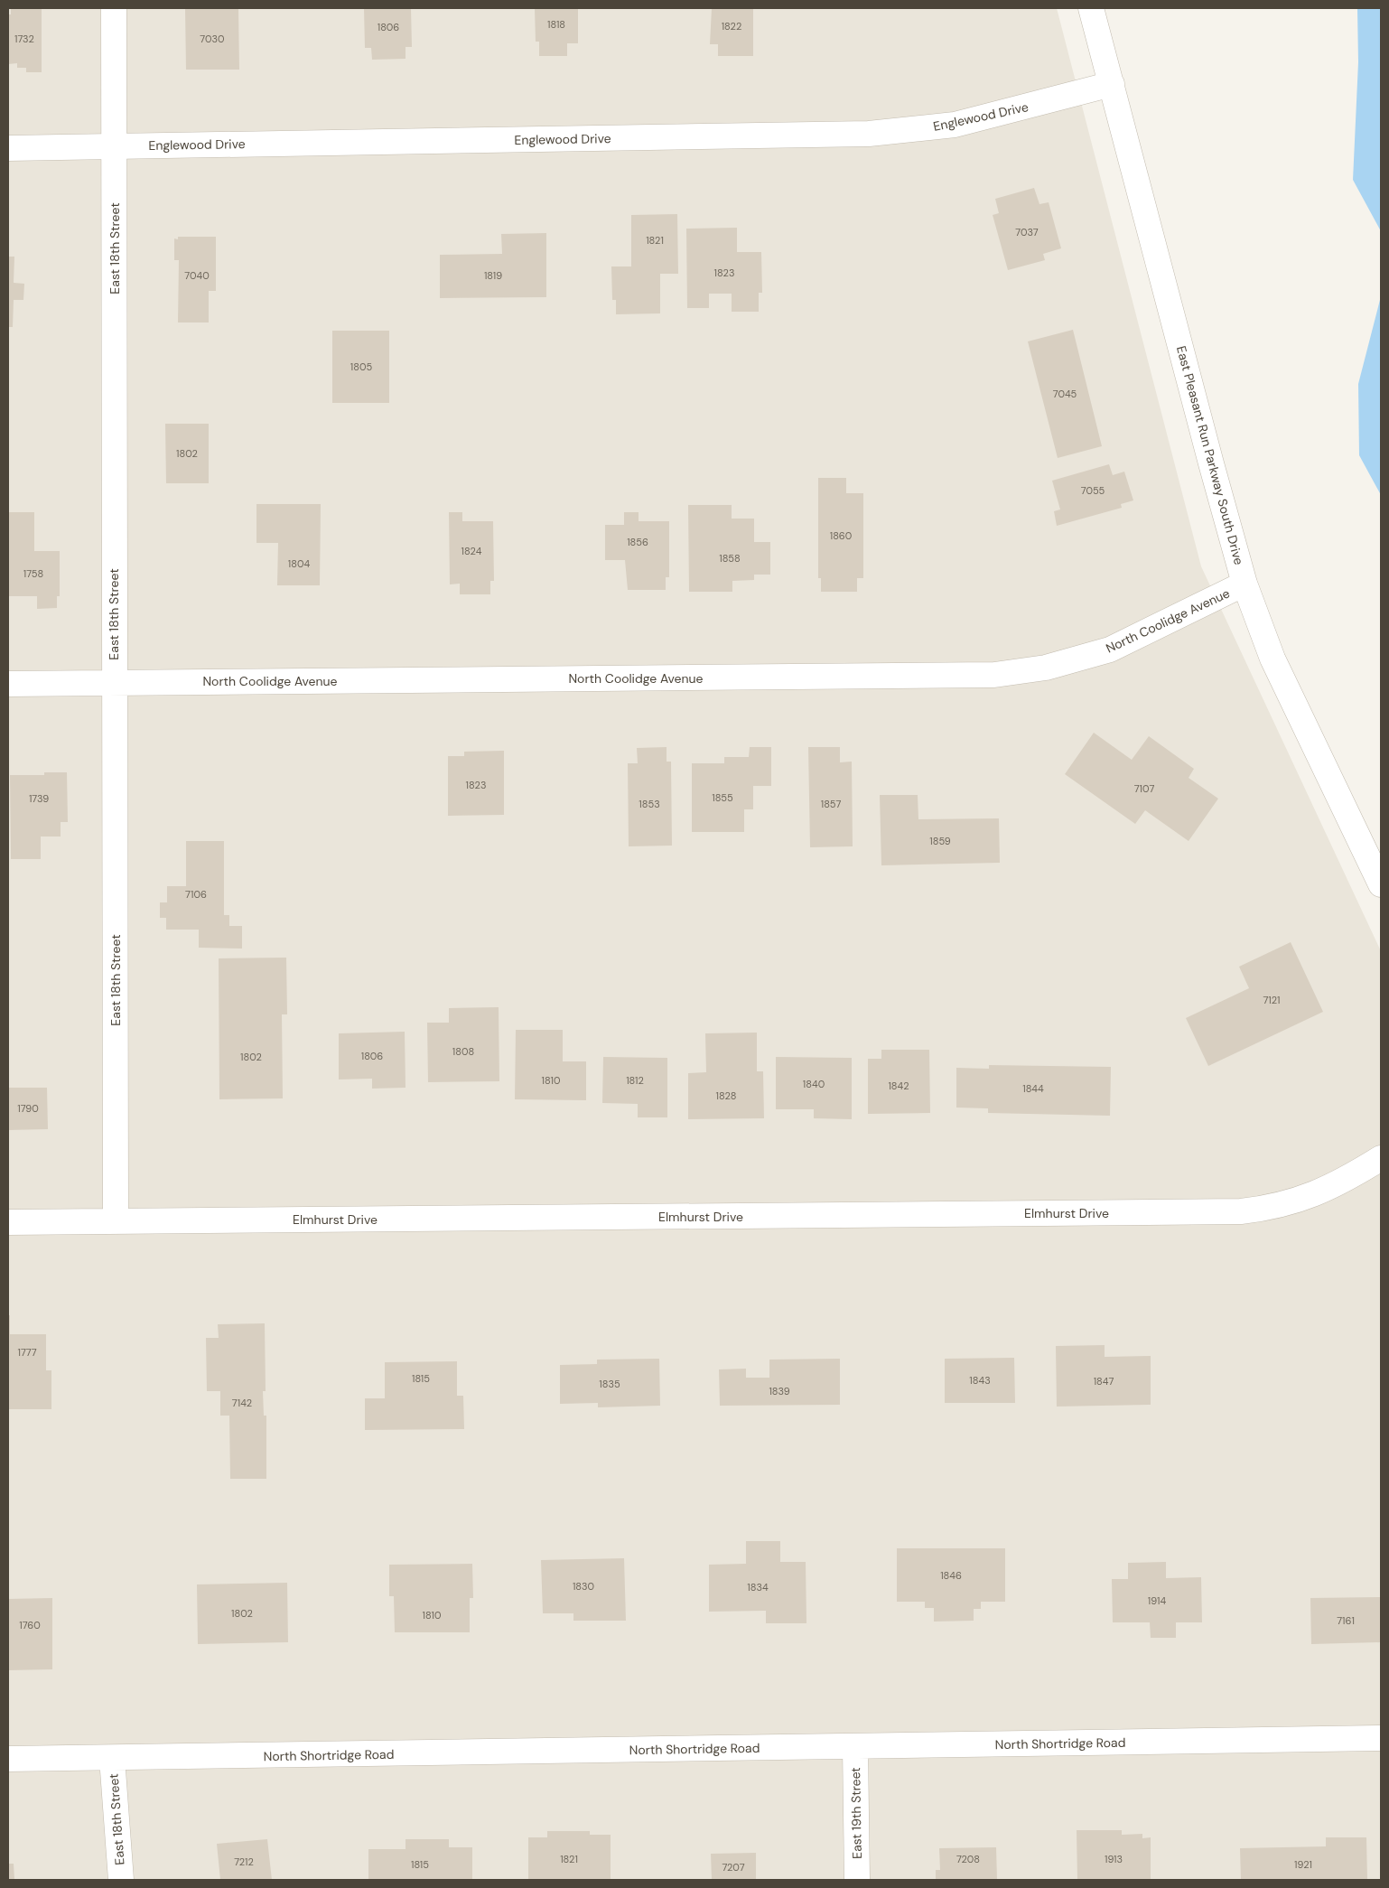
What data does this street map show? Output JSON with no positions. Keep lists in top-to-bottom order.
{
  "streets": {
    "street": [
      "Englewood Drive",
      "East 18th Street",
      "East Pleasant Run Parkway South Drive",
      "North Coolidge Avenue",
      "Elmhurst Drive",
      "North Shortridge Road",
      "East 19th Street"
    ]
  },
  "crossings": [
    ["Englewood Drive", "East 18th Street"],
    ["Englewood Drive", "East Pleasant Run Parkway South Drive"],
    ["East 18th Street", "North Coolidge Avenue"],
    ["East 18th Street", "Elmhurst Drive"],
    ["East 18th Street", "North Shortridge Road"],
    ["East Pleasant Run Parkway South Drive", "North Coolidge Avenue"],
    ["North Shortridge Road", "East 19th Street"]
  ],
  "house_numbers": [
    "1818",
    "1822",
    "1806",
    "1732",
    "7030",
    "7037",
    "1821",
    "1823",
    "7040",
    "1819",
    "1805",
    "7045",
    "1802",
    "7055",
    "1860",
    "1856",
    "1824",
    "1858",
    "1804",
    "1758",
    "1823",
    "7107",
    "1855",
    "1739",
    "1853",
    "1857",
    "1859",
    "7106",
    "7121",
    "1808",
    "1806",
    "1802",
    "1810",
    "1812",
    "1840",
    "1842",
    "1844",
    "1828",
    "1790",
    "1777",
    "1815",
    "1843",
    "1847",
    "1835",
    "1839",
    "7142",
    "1846",
    "1830",
    "1834",
    "1914",
    "1802",
    "1810",
    "7161",
    "1760",
    "1821",
    "7208",
    "1913",
    "7212",
    "1815",
    "1921",
    "7207"
  ]
}
